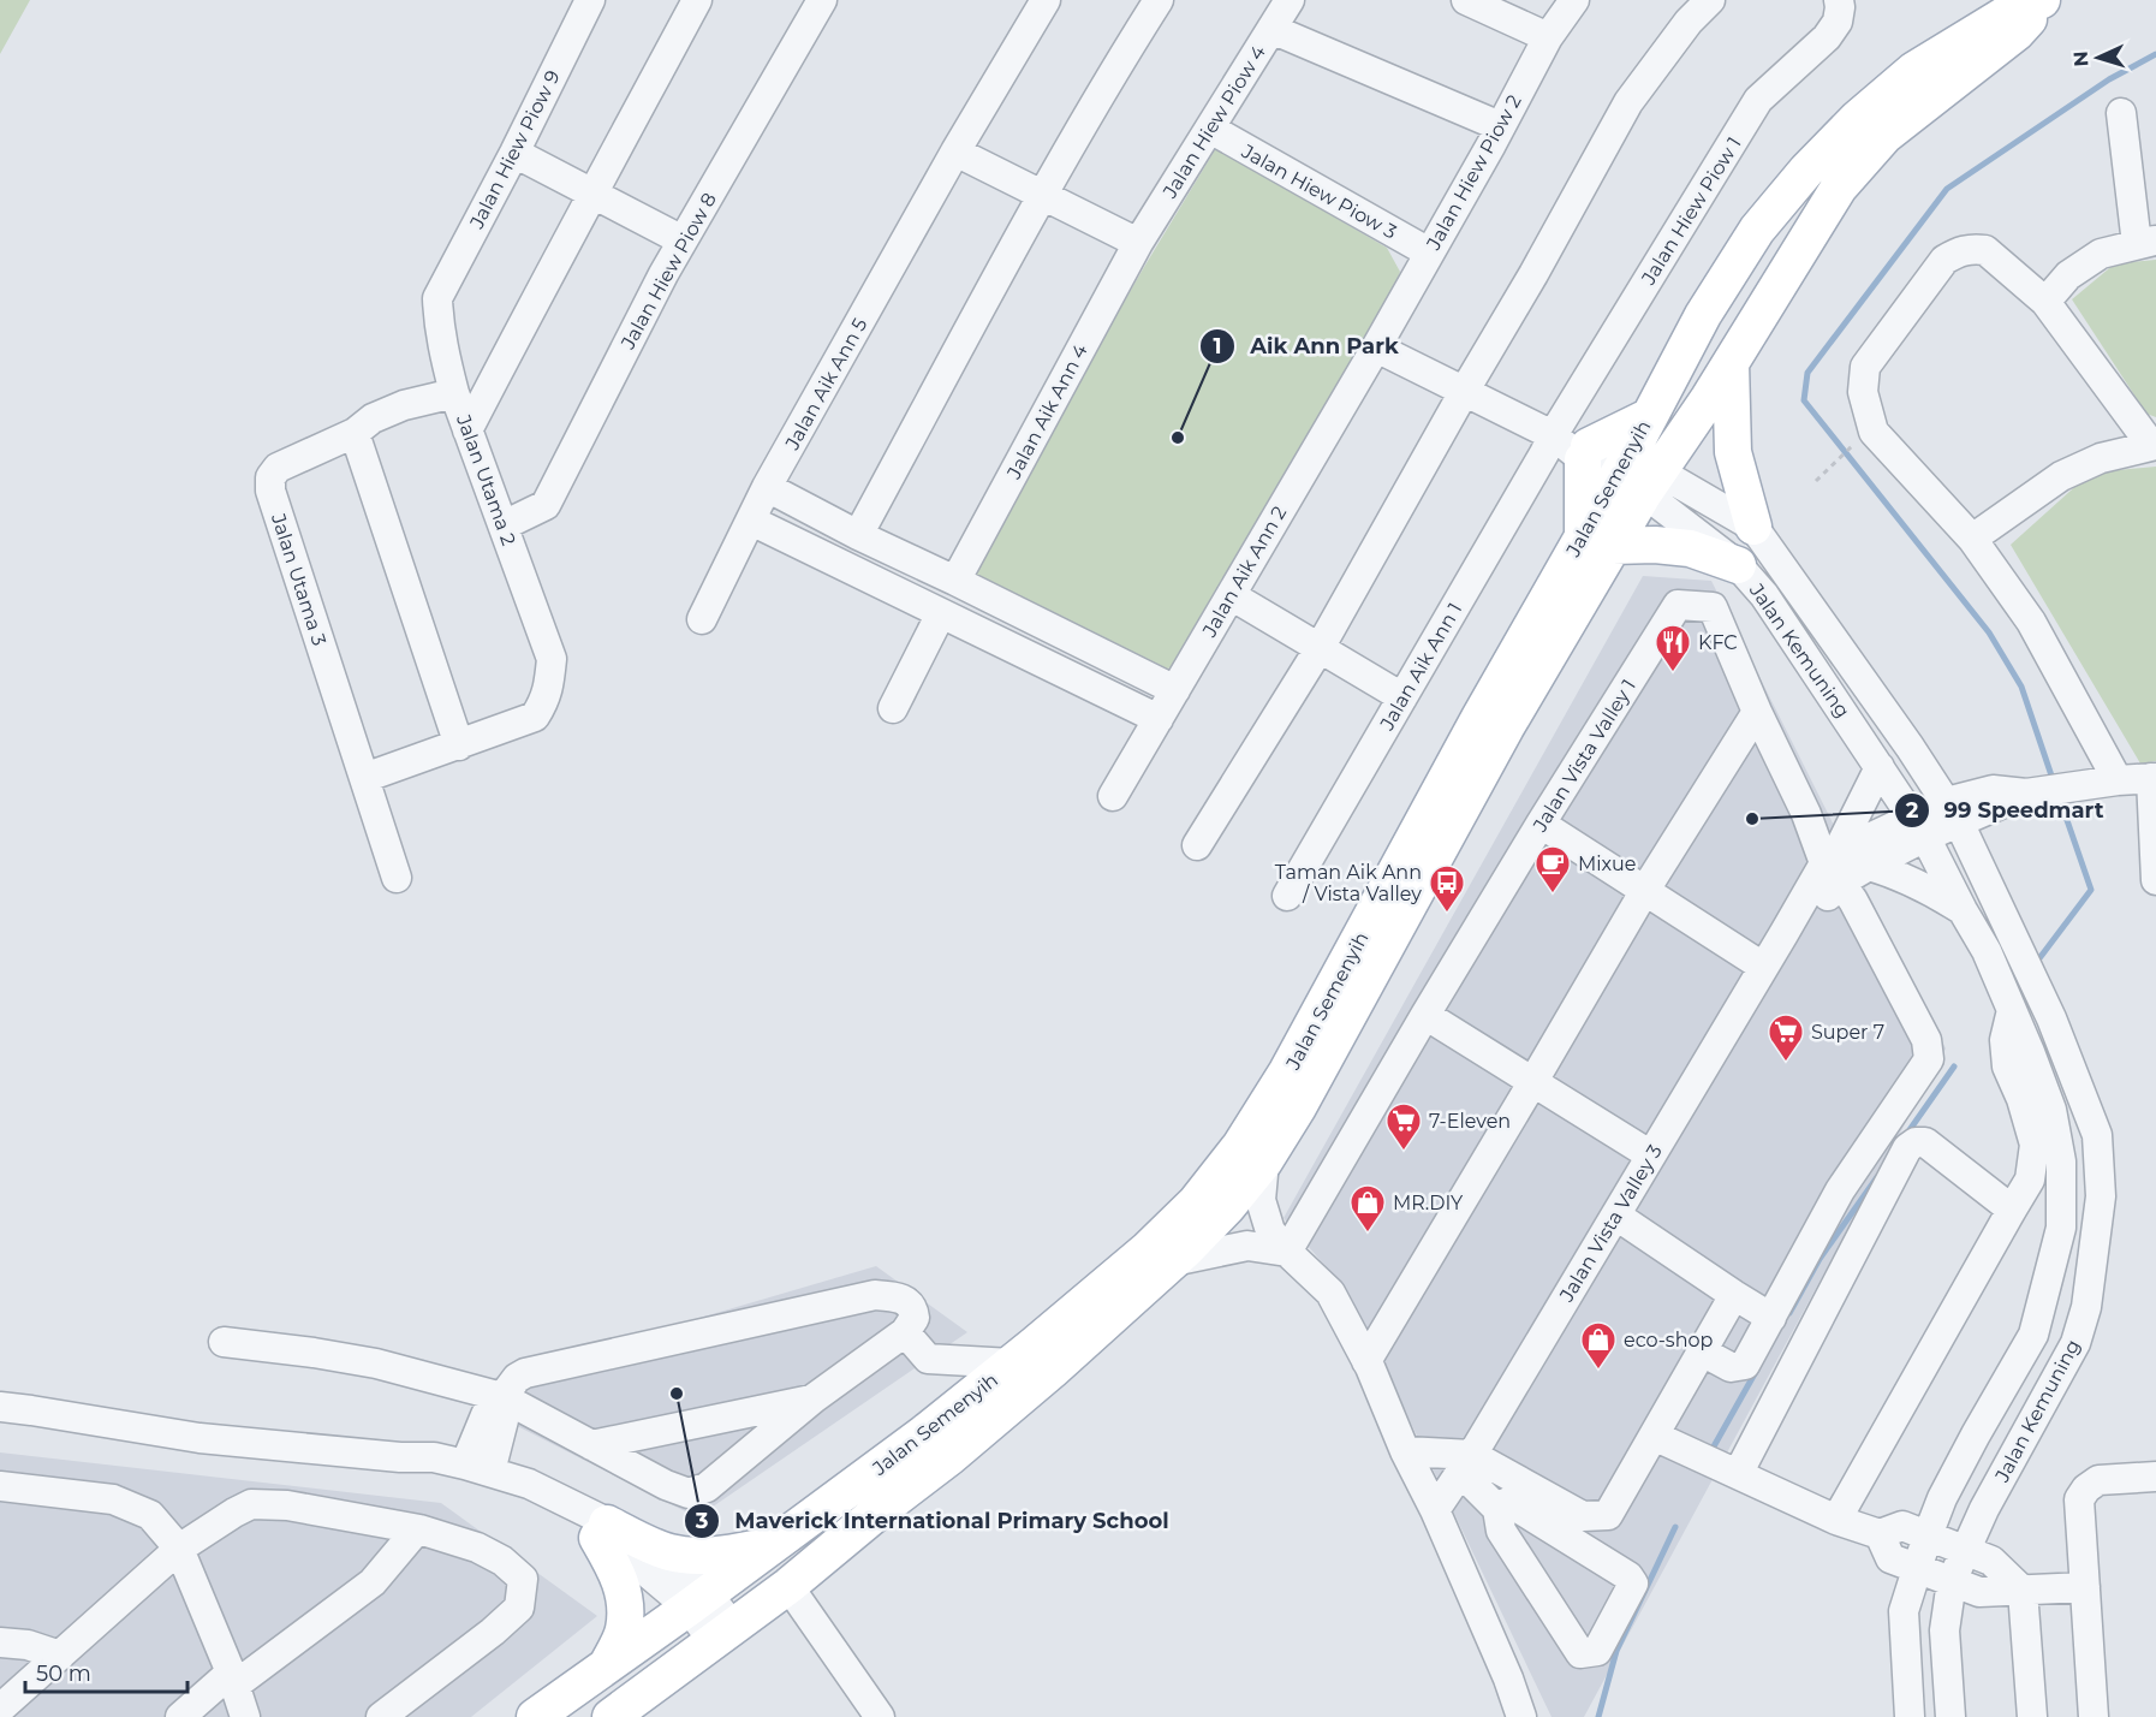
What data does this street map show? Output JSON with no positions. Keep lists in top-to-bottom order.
{
  "streets": {
    "main road": ["Jalan Semenyih"],
    "street": [
      "Jalan Hiew Piow 4",
      "Jalan Hiew Piow 9",
      "Jalan Hiew Piow 2",
      "Jalan Hiew Piow 3",
      "Jalan Hiew Piow 1",
      "Jalan Hiew Piow 8",
      "Jalan Aik Ann 5",
      "Jalan Aik Ann 4",
      "Jalan Utama 2",
      "Jalan Aik Ann 2",
      "Jalan Utama 3",
      "Jalan Kemuning",
      "Jalan Aik Ann 1",
      "Jalan Vista Valley 1",
      "Jalan Vista Valley 3"
    ]
  },
  "crossings": [
    ["Jalan Hiew Piow 4", "Jalan Hiew Piow 3"],
    ["Jalan Hiew Piow 4", "Jalan Aik Ann 4"],
    ["Jalan Hiew Piow 9", "Jalan Utama 2"],
    ["Jalan Hiew Piow 2", "Jalan Hiew Piow 3"],
    ["Jalan Hiew Piow 2", "Jalan Aik Ann 2"],
    ["Jalan Hiew Piow 1", "Jalan Aik Ann 1"],
    ["Jalan Hiew Piow 8", "Jalan Utama 2"],
    ["Jalan Utama 2", "Jalan Utama 3"],
    ["Jalan Semenyih", "Jalan Kemuning"],
    ["Jalan Kemuning", "Jalan Vista Valley 3"],
    ["Jalan Vista Valley 1", "Jalan Vista Valley 3"]
  ],
  "places": {
    "other": ["Aik Ann Park", "99 Speedmart", "Maverick International Primary School"],
    "restaurant": ["KFC"],
    "cafe": ["Mixue"],
    "bus stop": ["Taman Aik Ann / Vista Valley"],
    "supermarket": ["Super 7", "7-Eleven"],
    "shop": ["MR.DIY", "eco-shop"]
  },
  "scale_bar": "50 m",
  "north": "left"
}
